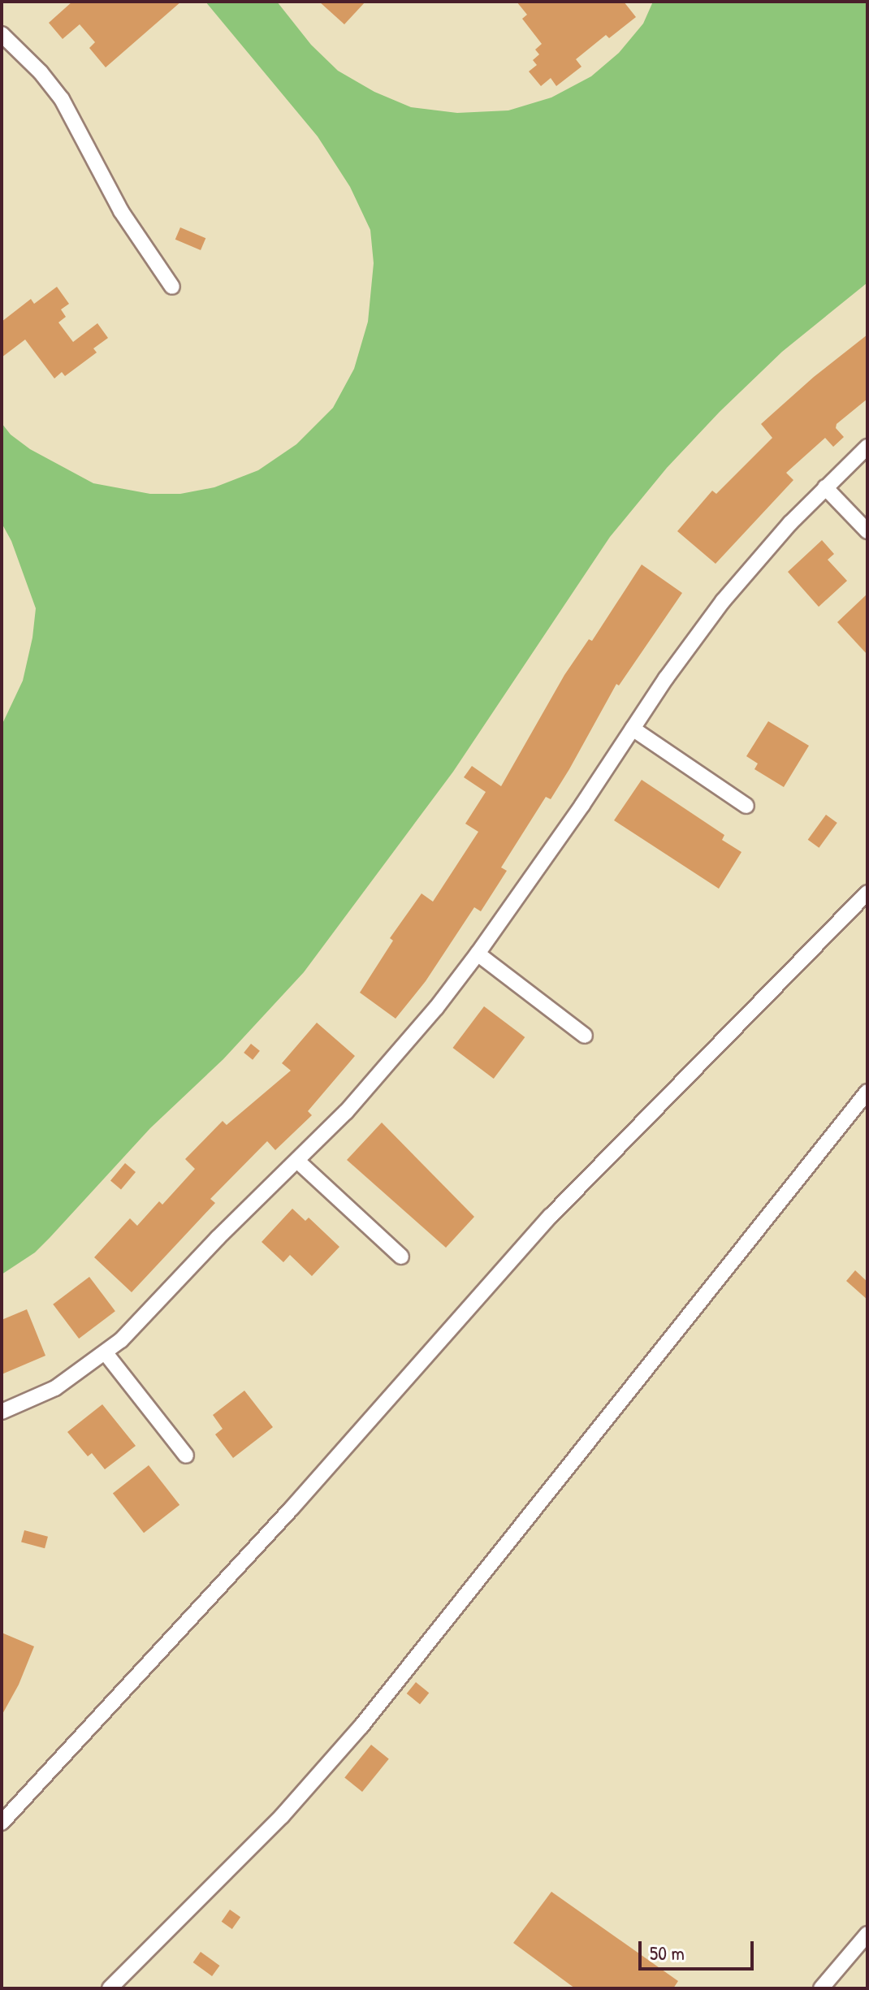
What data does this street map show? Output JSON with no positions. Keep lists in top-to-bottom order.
{
  "scale_bar": "50 m"
}
